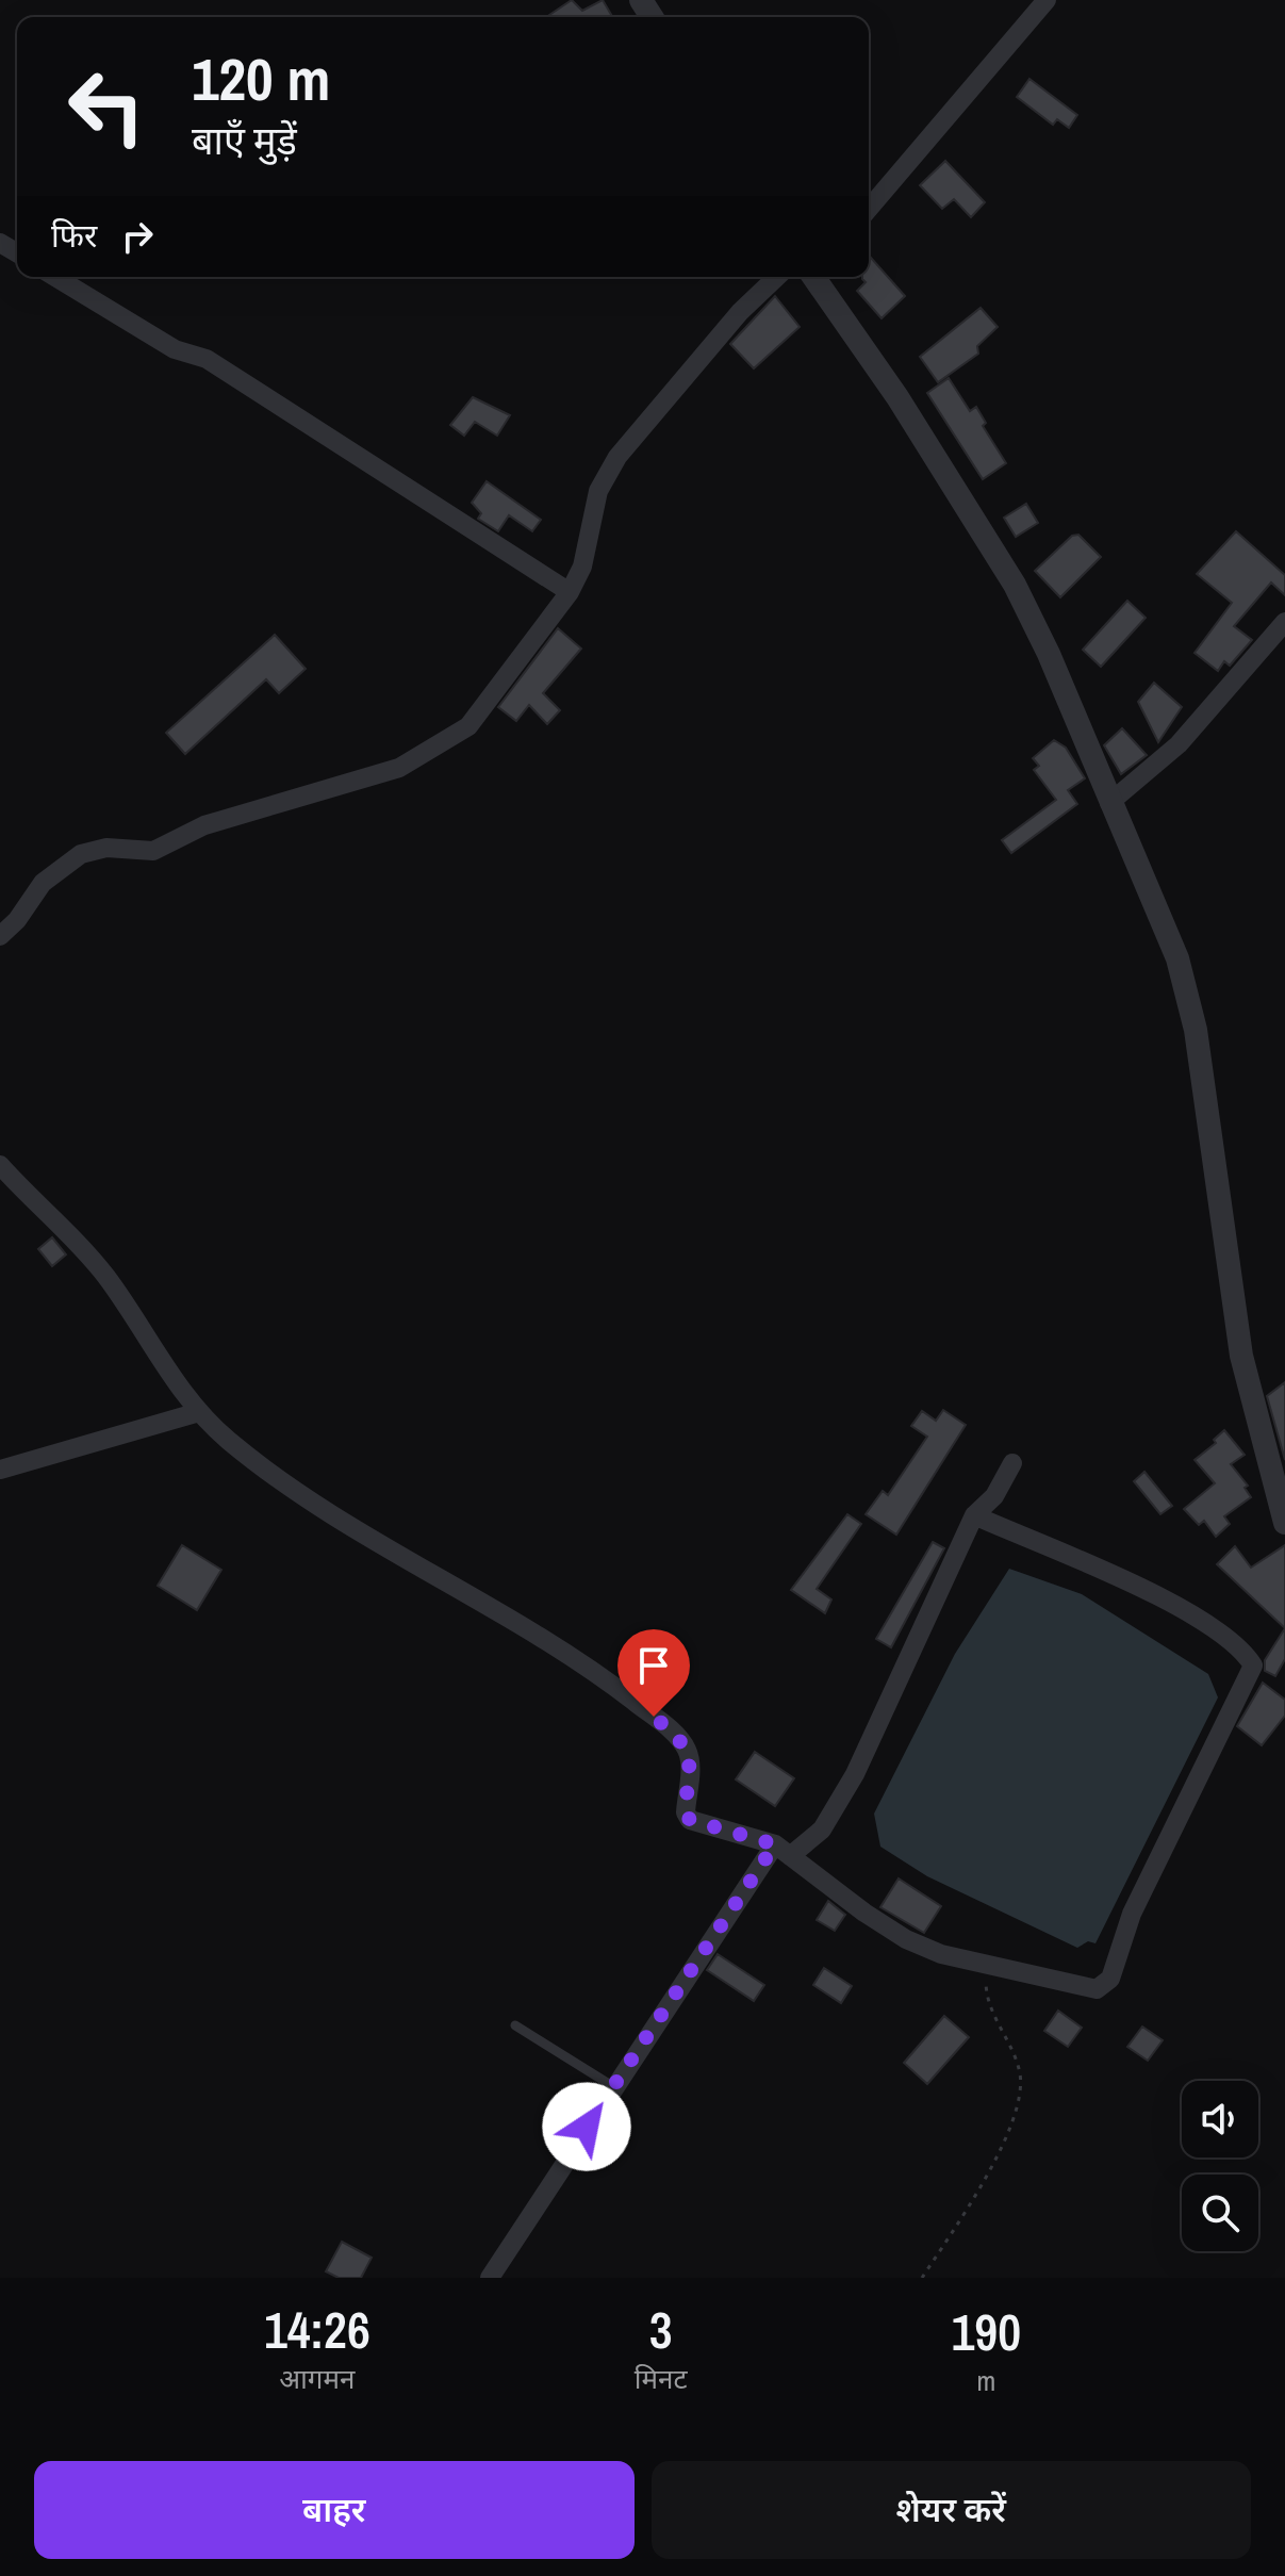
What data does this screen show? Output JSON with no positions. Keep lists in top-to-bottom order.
{
  "page": {
    "turn": ["120 m", "बाएँ मुड़ें"],
    "then": "फिर",
    "eta": [
      "14:26",
      "आगमन",
      "3",
      "मिनट",
      "190",
      "m"
    ],
    "buttons": ["बाहर", "शेयर करें"]
  }
}
